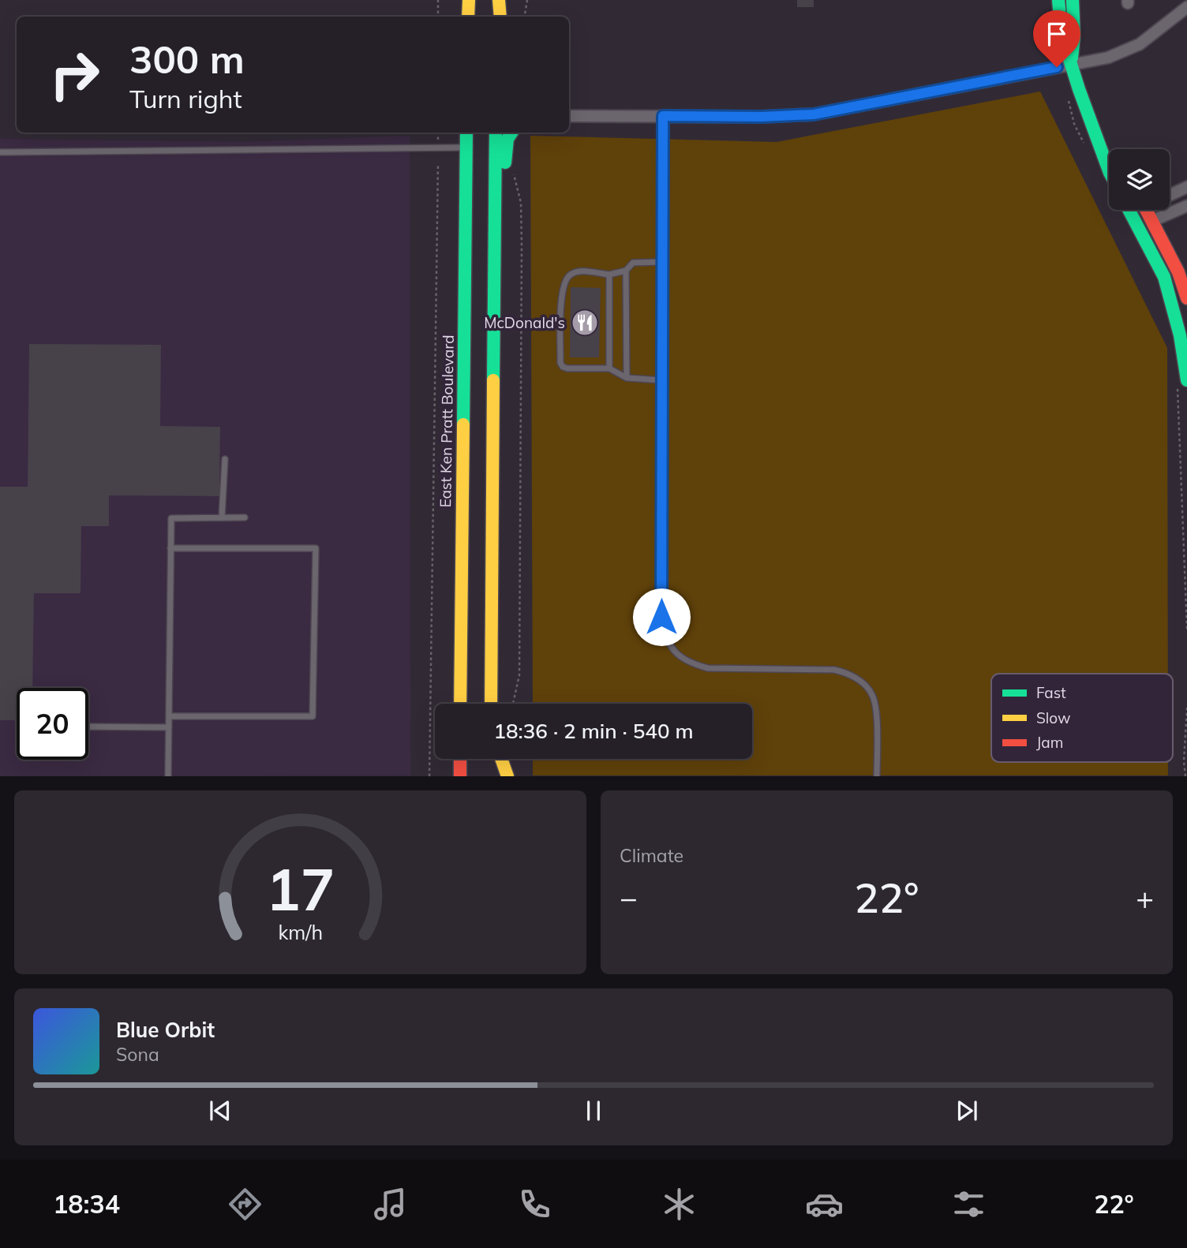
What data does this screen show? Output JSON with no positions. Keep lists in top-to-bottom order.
{
  "streets": {
    "main road": ["East Ken Pratt Boulevard"]
  },
  "places": {
    "restaurant": ["McDonald's"]
  },
  "legend": ["Fast", "Slow", "Jam"],
  "page": {
    "turn": ["300 m", "Turn right"],
    "limit": "20",
    "trip": "18:36 · 2 min · 540 m",
    "tile": "Climate",
    "heat": ["−", "22°", "+"],
    "song": ["Blue Orbit", "Sona"],
    "tabs": ["18:34", "22°"],
    "gauge": ["17", "km/h"]
  }
}
